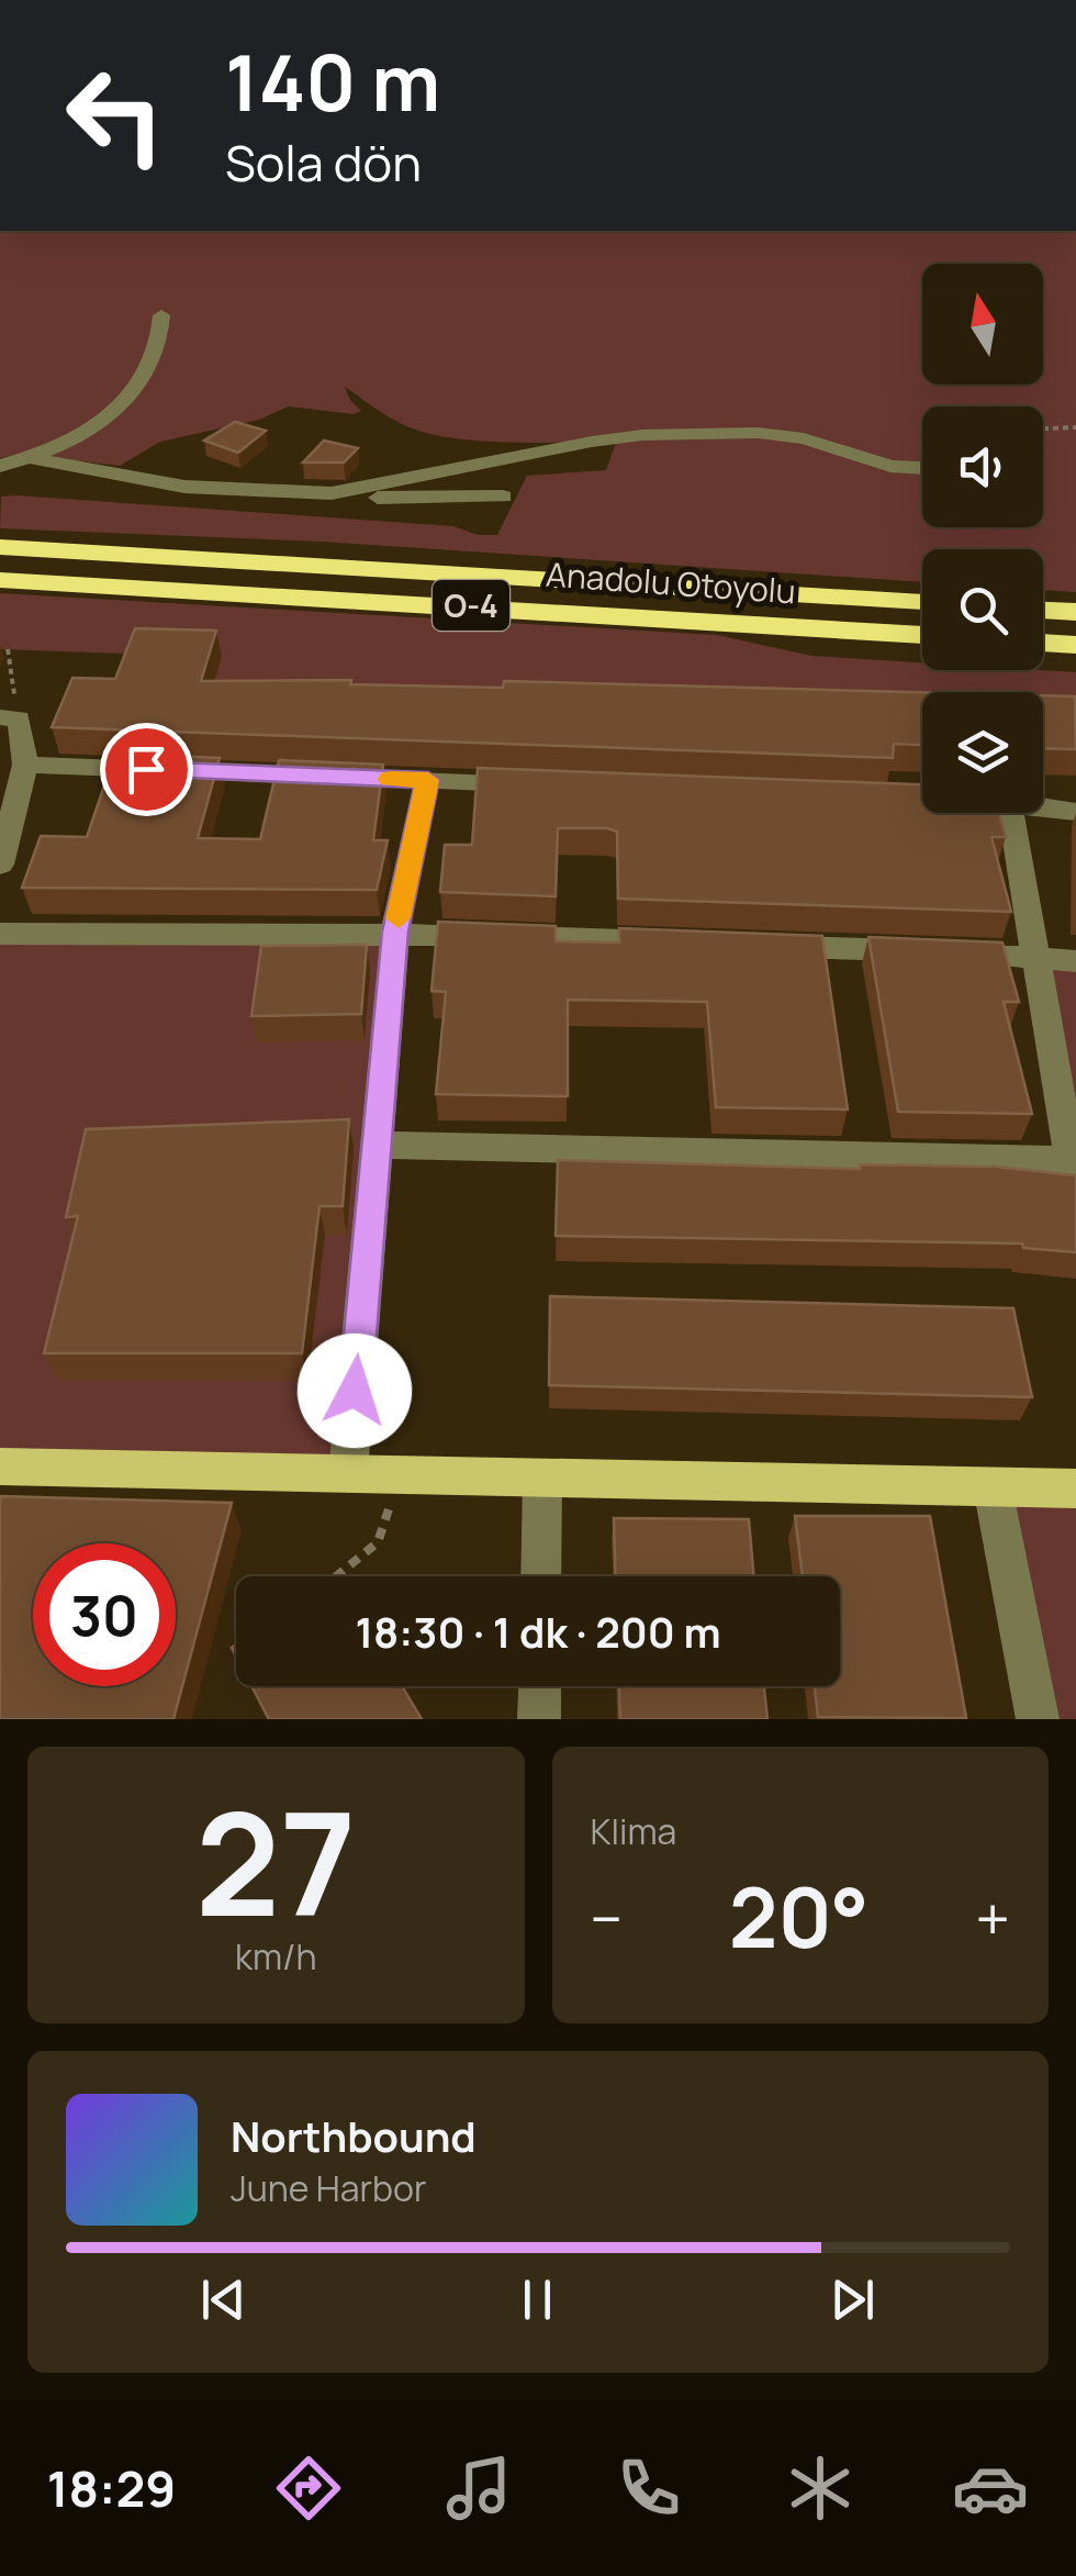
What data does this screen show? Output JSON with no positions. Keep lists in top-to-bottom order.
{
  "streets": {
    "highway": ["Anadolu Otoyolu", "O-4"]
  },
  "north": "top",
  "page": {
    "turn": ["140 m", "Sola dön"],
    "limit": "30",
    "trip": "18:30 · 1 dk · 200 m",
    "tile": [
      ["27", "km/h"],
      "Klima"
    ],
    "heat": ["−", "20°", "+"],
    "song": ["Northbound", "June Harbor"],
    "tabs": "18:29"
  }
}
